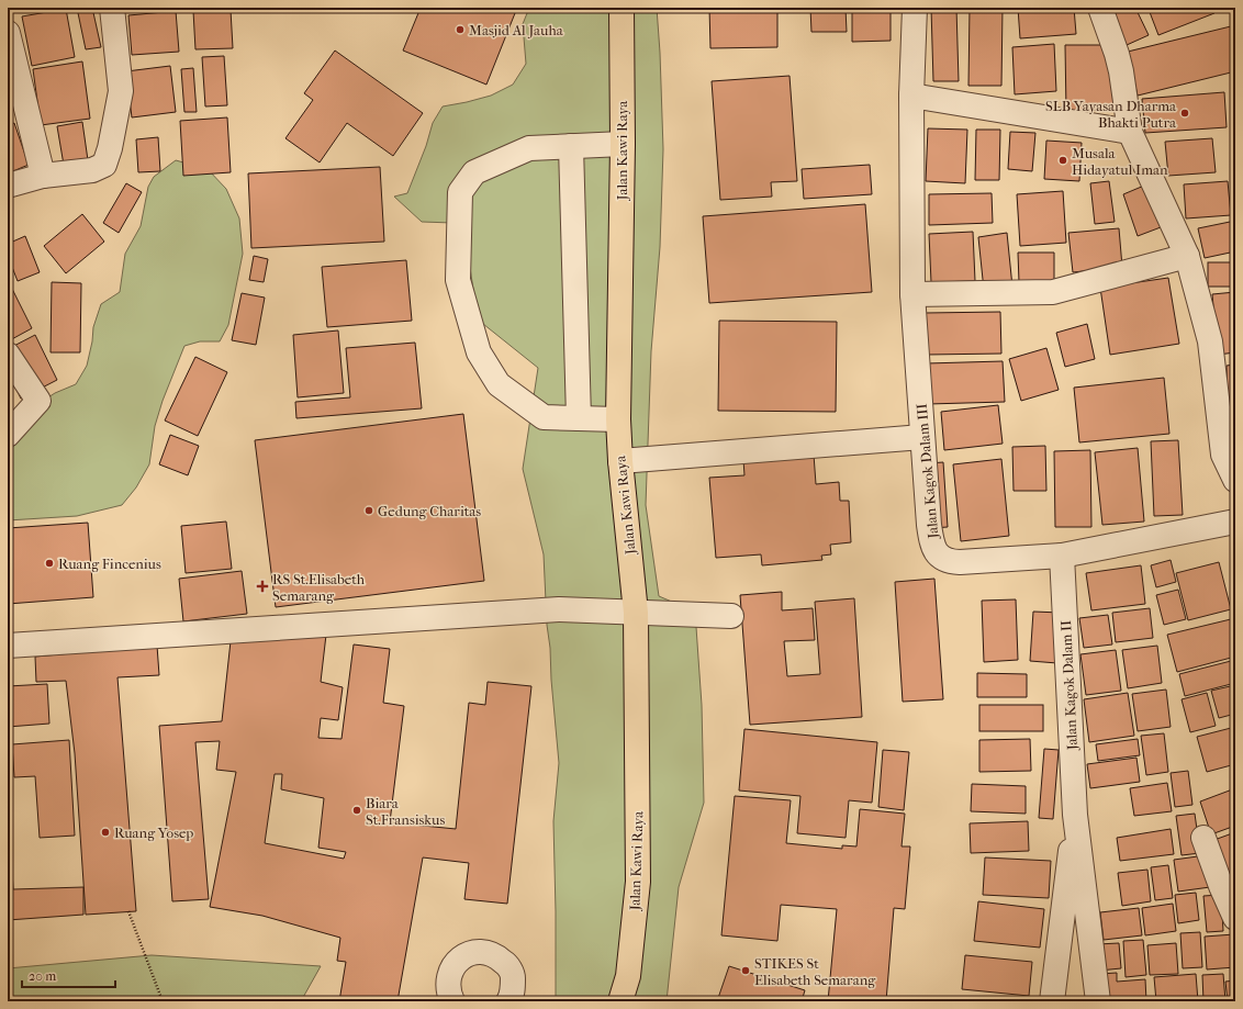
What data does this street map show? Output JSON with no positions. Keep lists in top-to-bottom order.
{
  "streets": {
    "main road": ["Jalan Kawi Raya"],
    "street": ["Jalan Kagok Dalam III", "Jalan Kagok Dalam II"]
  },
  "crossings": [
    ["Jalan Kagok Dalam III", "Jalan Kagok Dalam II"]
  ],
  "places": {
    "other": [
      "Masjid Al Jauha",
      "SLB Yayasan Dharma Bhakti Putra",
      "Musala Hidayatul Iman",
      "Gedung Charitas",
      "Ruang Fincenius",
      "Biara St.Fransiskus",
      "Ruang Yosep",
      "STIKES St Elisabeth Semarang"
    ],
    "health": ["RS St.Elisabeth Semarang"]
  },
  "scale_bar": "20 m"
}
